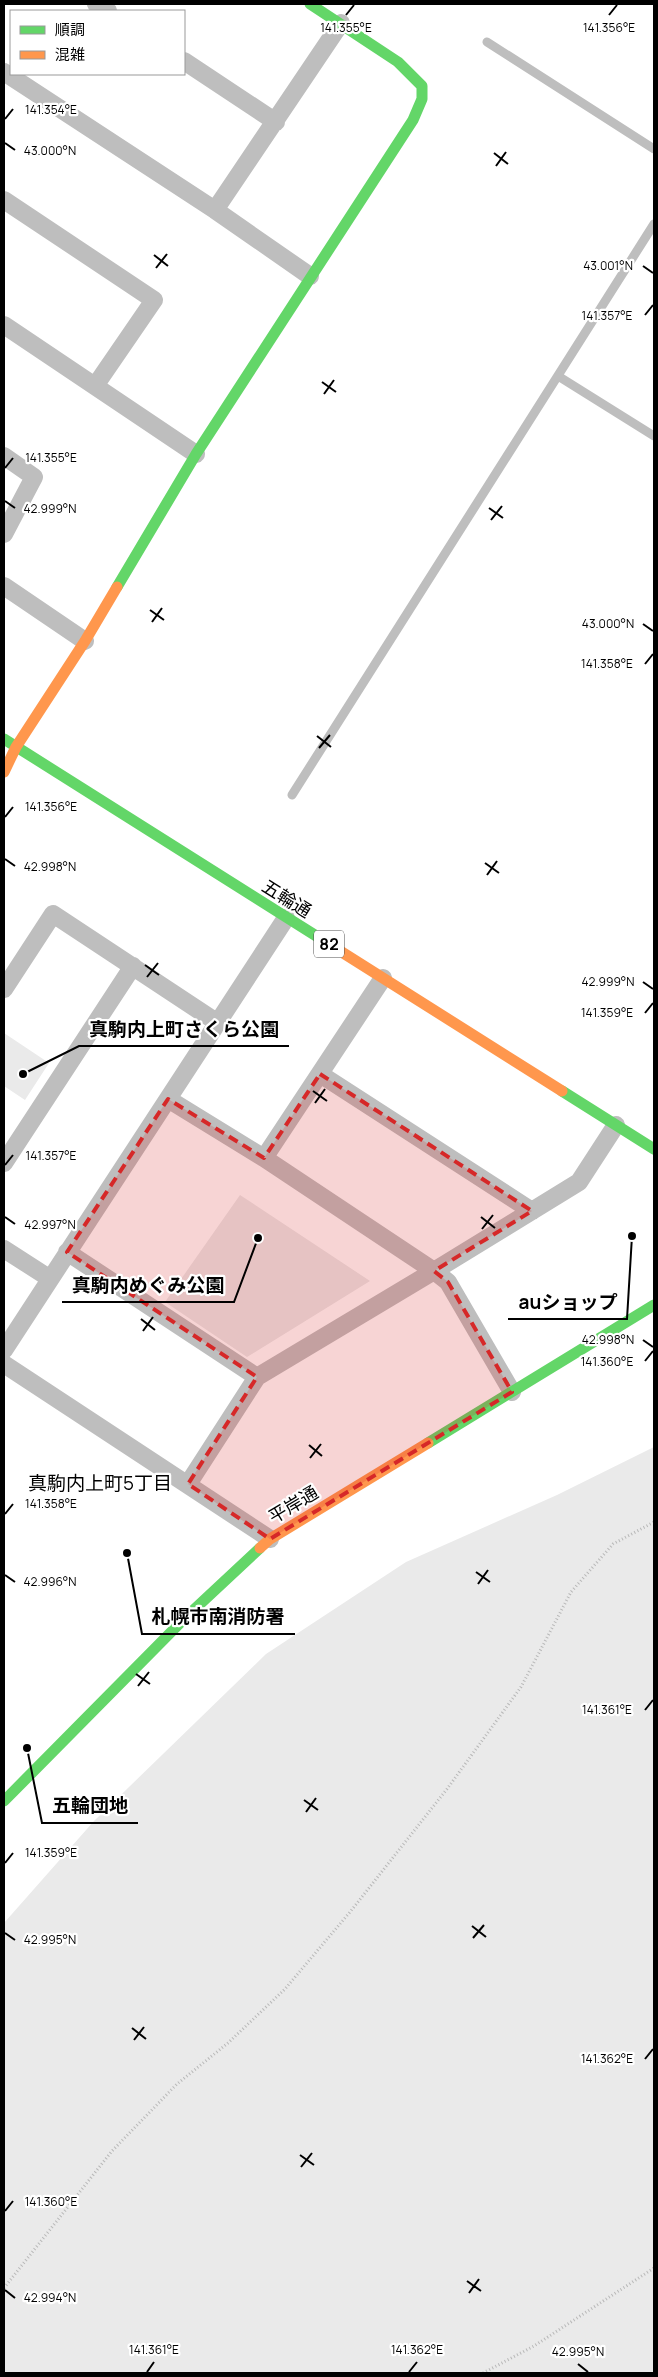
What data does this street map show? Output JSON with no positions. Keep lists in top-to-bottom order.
{
  "streets": {
    "street": ["五輪通", "82", "平岸通"]
  },
  "districts": ["真駒内上町5丁目"],
  "places": [
    "真駒内上町さくら公園",
    "auショップ",
    "真駒内めぐみ公園",
    "札幌市南消防署",
    "五輪団地"
  ],
  "legend": ["順調", "混雑"],
  "coordinates": [
    "141.355°E",
    "141.356°E",
    "141.354°E",
    "43.000°N",
    "43.001°N",
    "141.357°E",
    "42.999°N",
    "141.358°E",
    "42.998°N",
    "141.359°E",
    "42.997°N",
    "141.360°E",
    "42.996°N",
    "141.361°E",
    "42.995°N",
    "141.362°E",
    "42.994°N"
  ]
}
